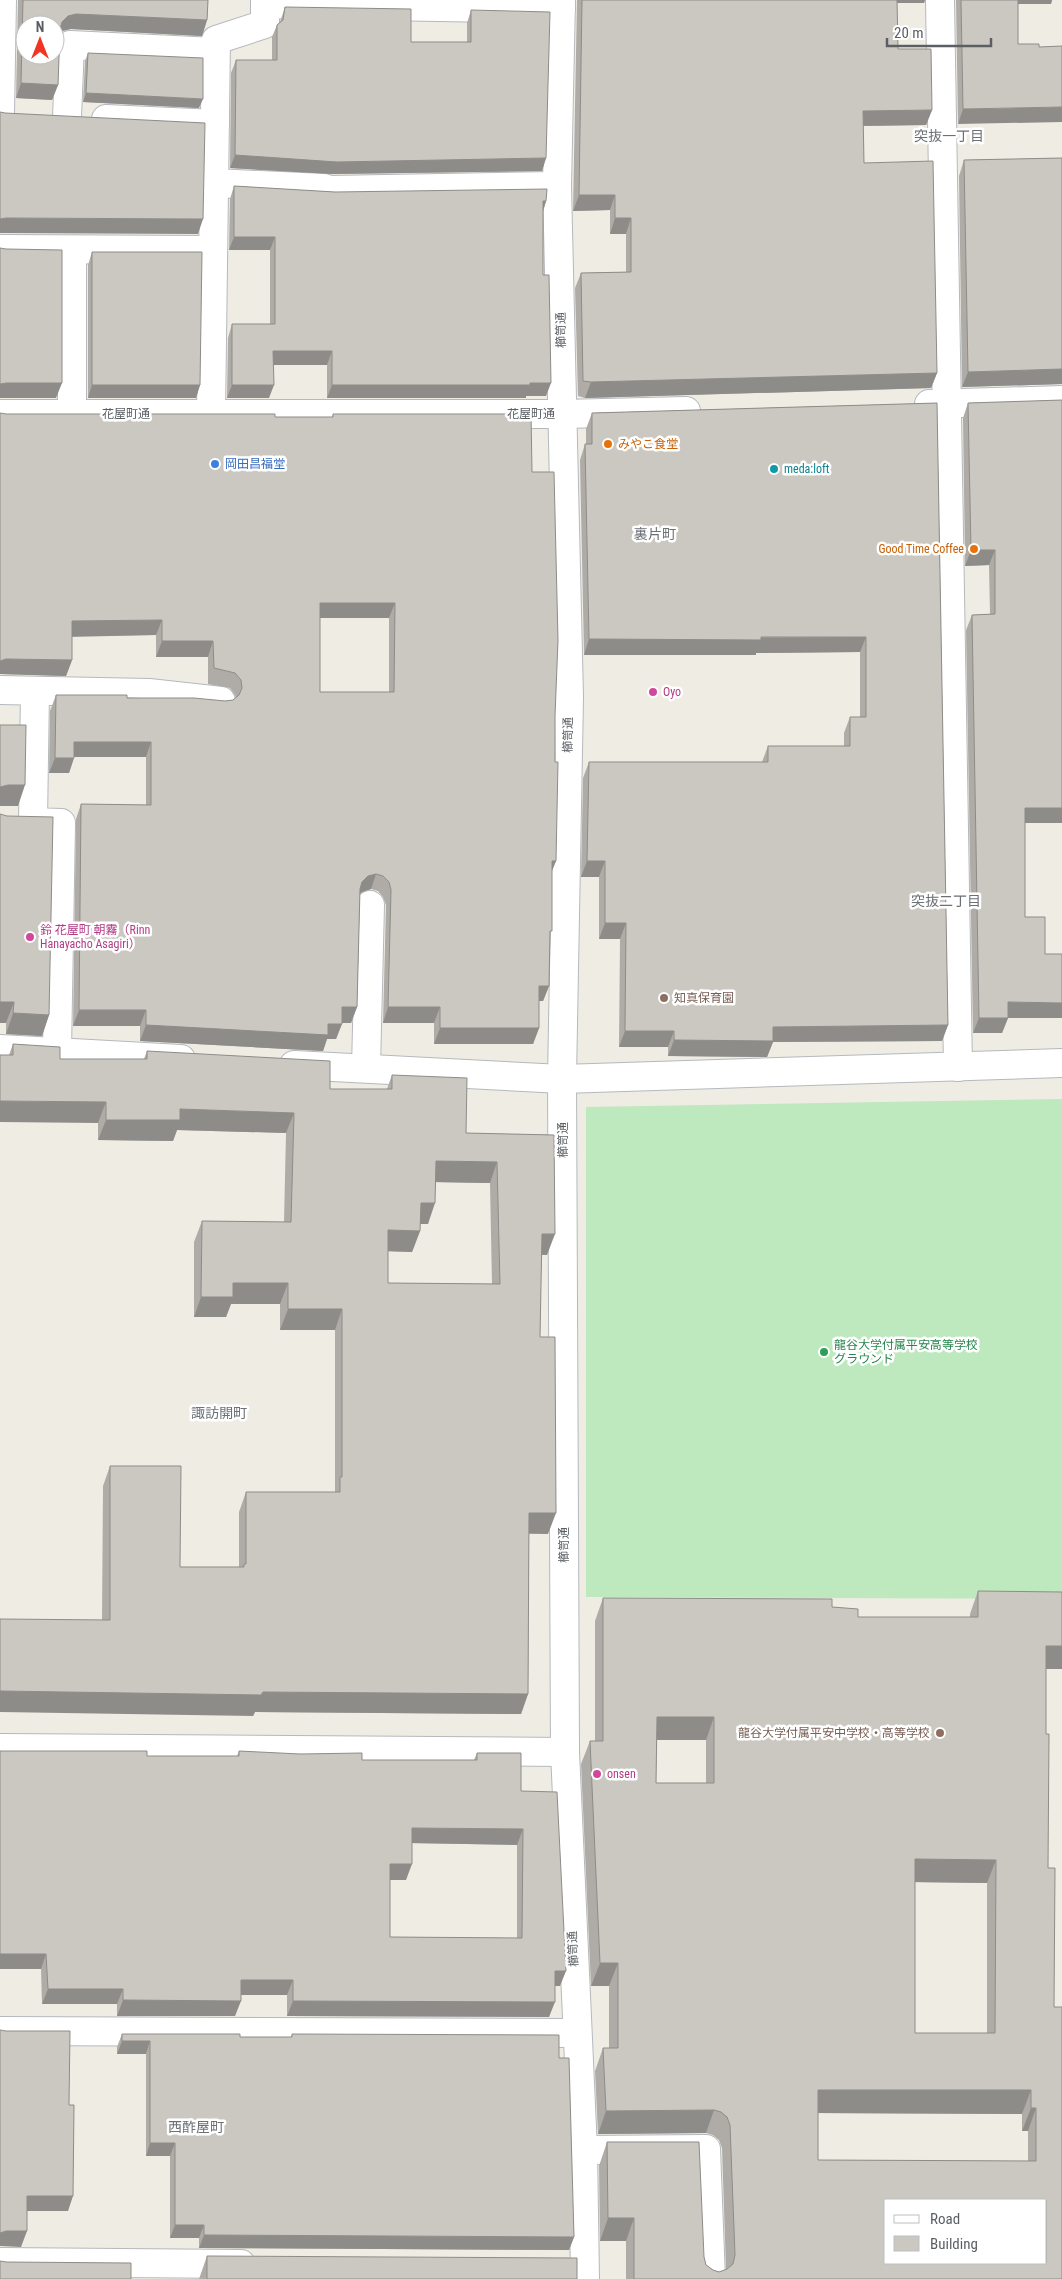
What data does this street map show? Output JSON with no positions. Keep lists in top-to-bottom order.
{
  "streets": {
    "street": ["櫛笥通", "花屋町通"]
  },
  "crossings": [
    ["櫛笥通", "花屋町通"]
  ],
  "districts": [
    "突抜一丁目",
    "裏片町",
    "突抜二丁目",
    "諏訪開町",
    "西酢屋町"
  ],
  "places": [
    "みやこ食堂",
    "岡田昌福堂",
    "meda:loft",
    "Good Time Coffee",
    "Oyo",
    "鈴 花屋町 朝霧（Rinn Hanayacho Asagiri）",
    "知真保育園",
    "龍谷大学付属平安高等学校 グラウンド",
    "龍谷大学付属平安中学校・高等学校",
    "onsen"
  ],
  "legend": ["Road", "Building"],
  "scale_bar": "20 m",
  "north": "top"
}
